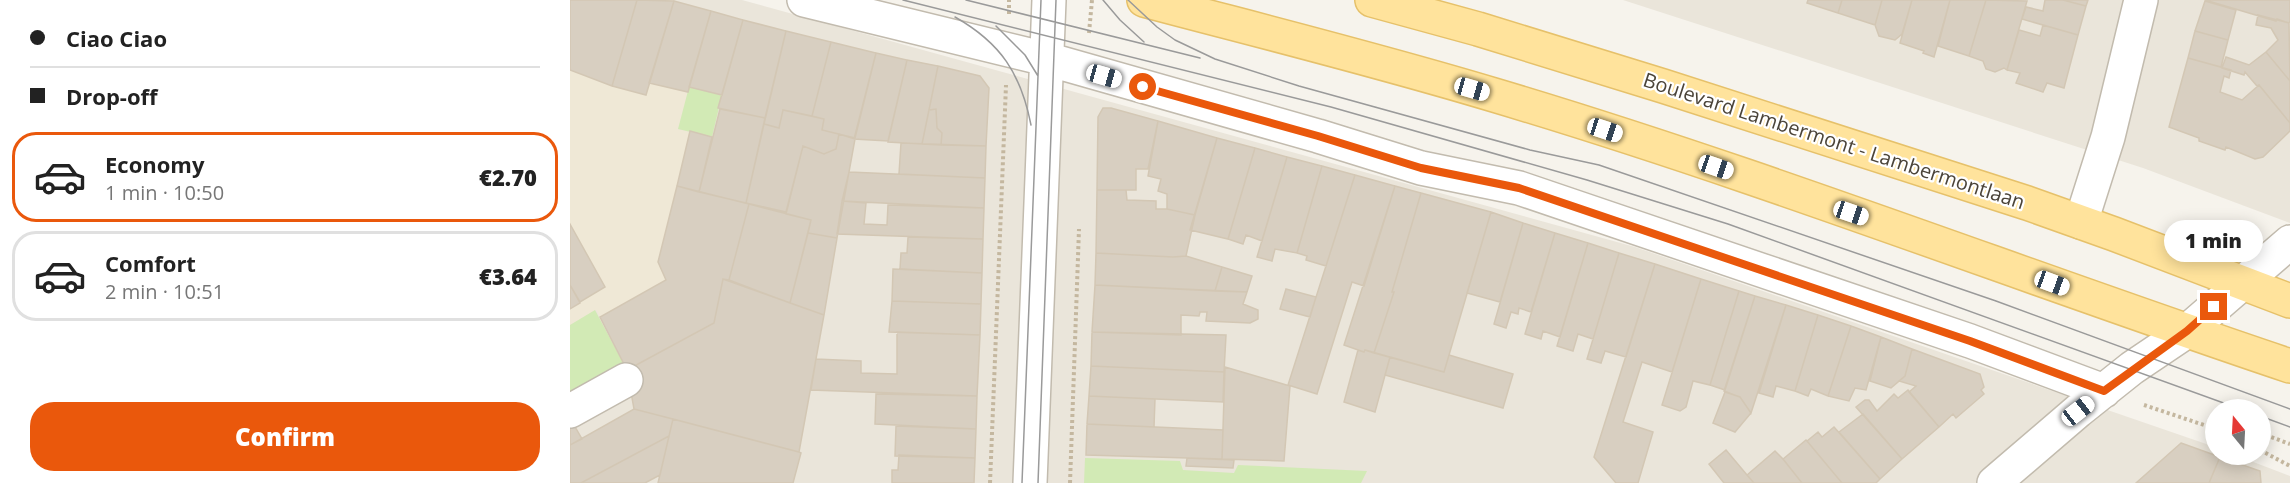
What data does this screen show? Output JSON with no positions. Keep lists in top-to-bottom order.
{
  "streets": {
    "main road": ["Boulevard Lambermont - Lambermontlaan"]
  },
  "north": "top",
  "page": {
    "banner": ["Ciao Ciao", "Drop-off"],
    "list": [
      {
        "name": "Economy",
        "note": "1 min · 10:50",
        "value": "€2.70"
      },
      {
        "name": "Comfort",
        "note": "2 min · 10:51",
        "value": "€3.64"
      }
    ],
    "bubble": "1 min",
    "buttons": "Confirm"
  }
}
